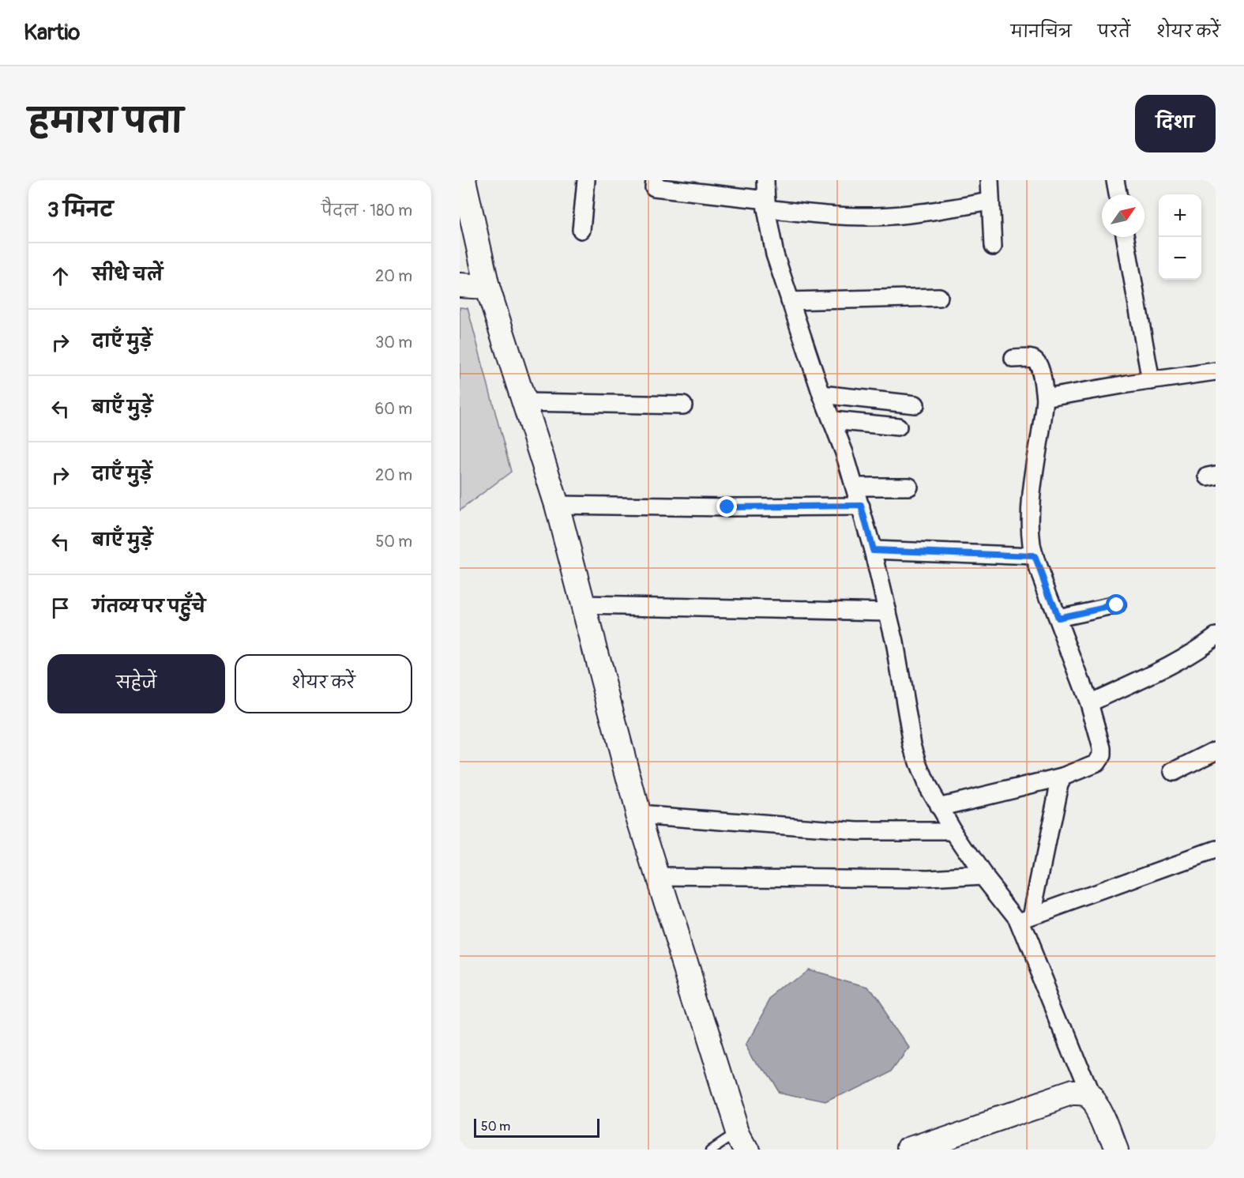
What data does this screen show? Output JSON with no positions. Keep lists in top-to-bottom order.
{
  "scale_bar": "50 m",
  "north": "top right",
  "page": {
    "header": "Kartio",
    "nav": ["मानचित्र", "परतें", "शेयर करें"],
    "title": "हमारा पता",
    "buttons": [
      "दिशा",
      ["सहेजें", "शेयर करें"]
    ],
    "heading": ["3 मिनट", "पैदल · 180 m"],
    "map_buttons": ["+", "−"],
    "list": [
      ["सीधे चलें", "20 m"],
      ["दाएँ मुड़ें", "30 m"],
      ["बाएँ मुड़ें", "60 m"],
      ["दाएँ मुड़ें", "20 m"],
      ["बाएँ मुड़ें", "50 m"],
      "गंतव्य पर पहुँचे"
    ],
    "scale": "50 m"
  }
}
